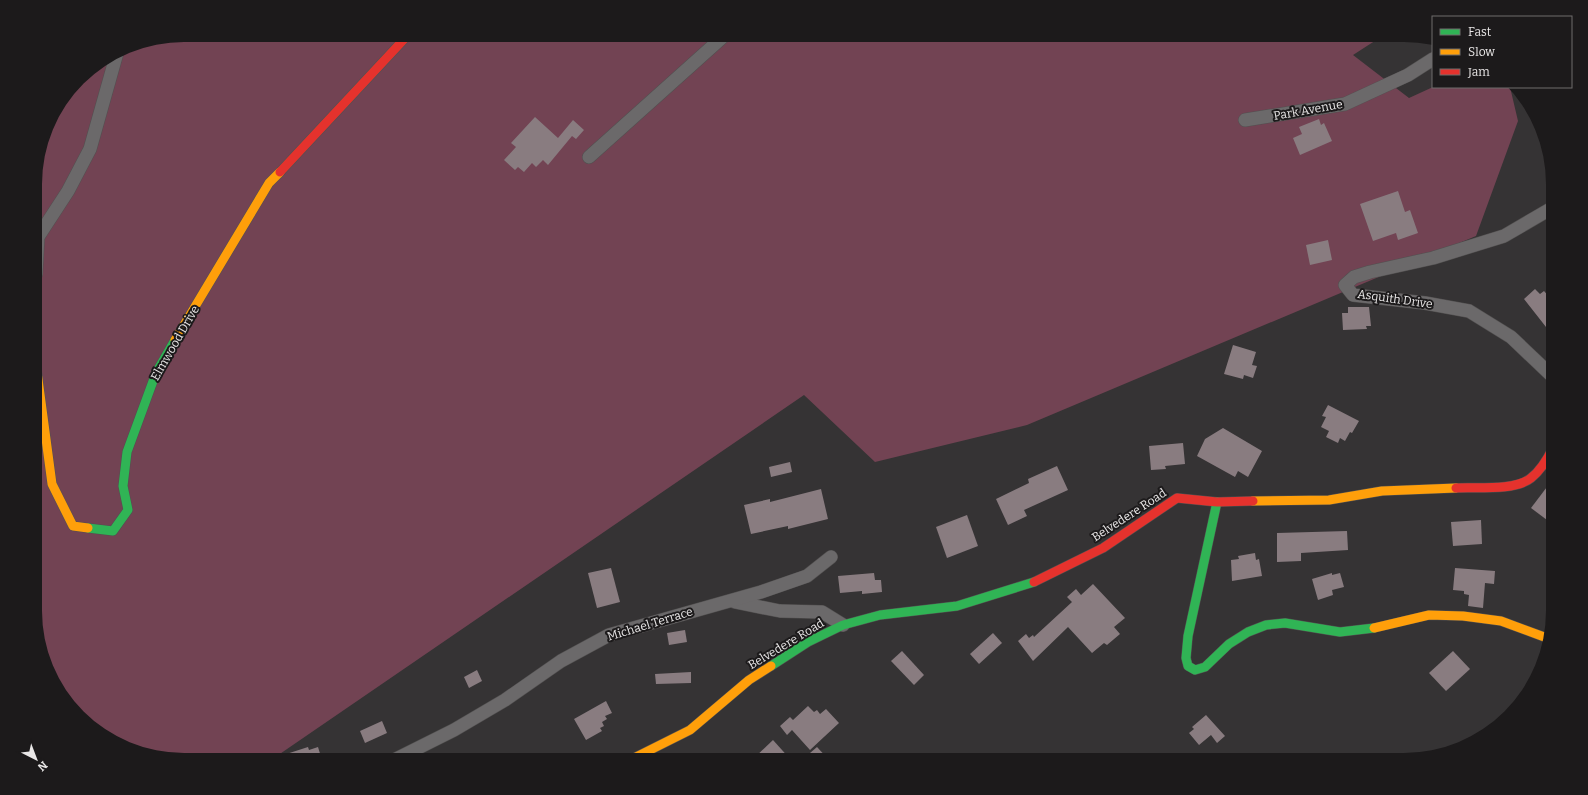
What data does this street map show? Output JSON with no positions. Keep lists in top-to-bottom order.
{
  "streets": {
    "street": [
      "Park Avenue",
      "Asquith Drive",
      "Elmwood Drive",
      "Belvedere Road",
      "Michael Terrace"
    ]
  },
  "legend": ["Fast", "Slow", "Jam"],
  "north": "bottom right"
}
